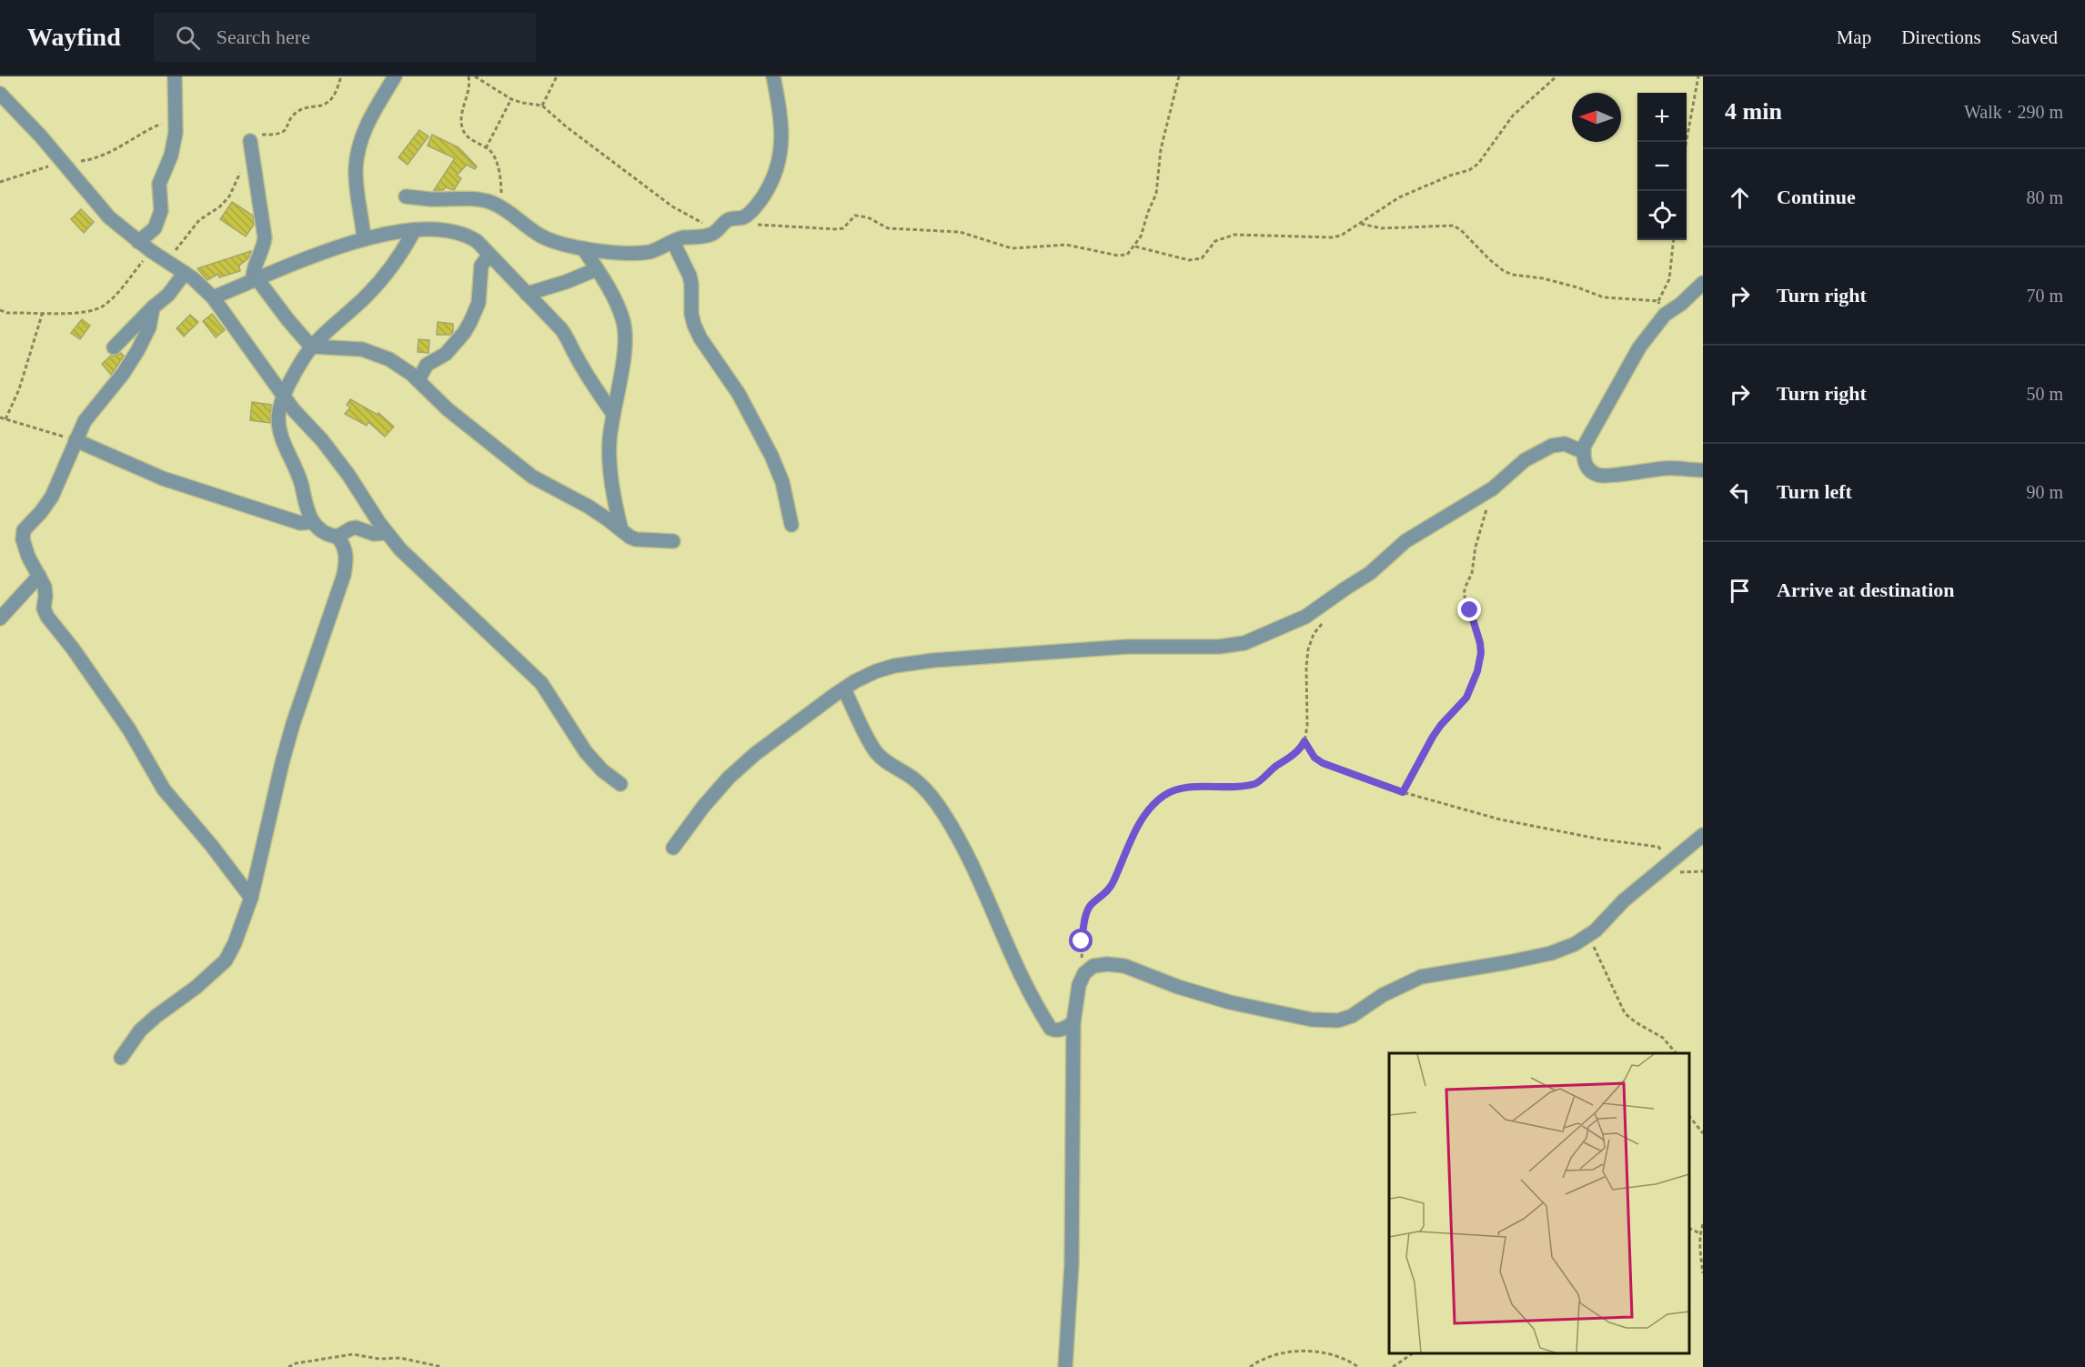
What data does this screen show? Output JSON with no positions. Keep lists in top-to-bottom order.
{
  "north": "left",
  "page": {
    "header": "Wayfind",
    "search": "Search here",
    "nav": ["Map", "Directions", "Saved"],
    "heading": ["4 min", "Walk · 290 m"],
    "map_buttons": ["+", "−"],
    "list": [
      ["Continue", "80 m"],
      ["Turn right", "70 m"],
      ["Turn right", "50 m"],
      ["Turn left", "90 m"],
      "Arrive at destination"
    ]
  }
}
